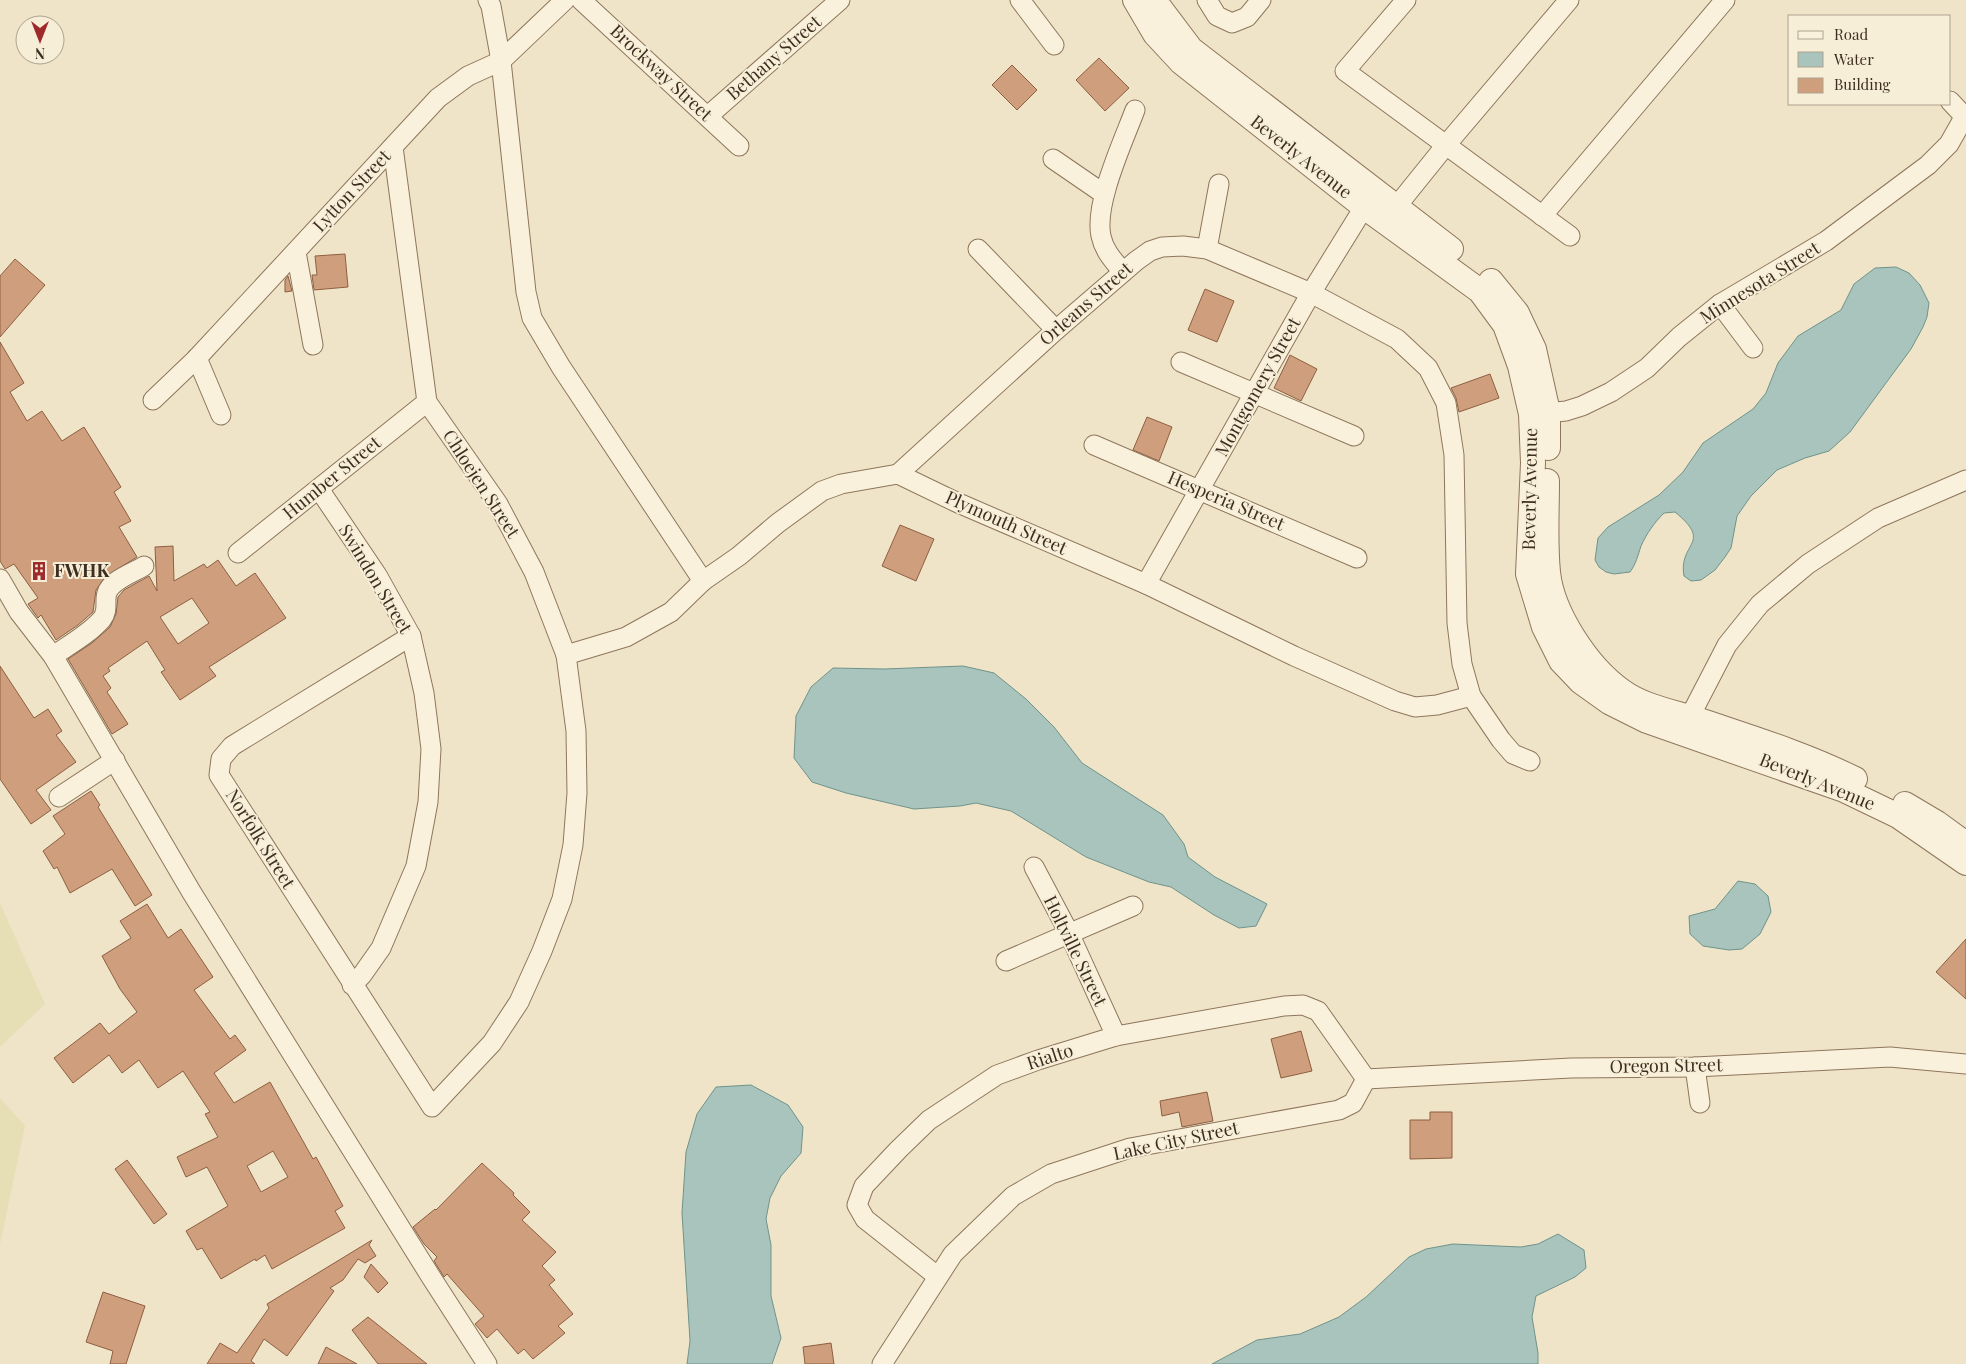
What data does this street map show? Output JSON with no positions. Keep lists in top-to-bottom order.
{
  "streets": {
    "street": [
      "Bethany Street",
      "Brockway Street",
      "Beverly Avenue",
      "Lytton Street",
      "Minnesota Street",
      "Orleans Street",
      "Montgomery Street",
      "Humber Street",
      "Chloejen Street",
      "Hesperia Street",
      "Plymouth Street",
      "Swindon Street",
      "Norfolk Street",
      "Holtville Street",
      "Rialto",
      "Oregon Street",
      "Lake City Street"
    ]
  },
  "crossings": [
    ["Bethany Street", "Brockway Street"],
    ["Beverly Avenue", "Minnesota Street"],
    ["Beverly Avenue", "Montgomery Street"],
    ["Lytton Street", "Chloejen Street"],
    ["Orleans Street", "Montgomery Street"],
    ["Orleans Street", "Plymouth Street"],
    ["Montgomery Street", "Hesperia Street"],
    ["Montgomery Street", "Plymouth Street"],
    ["Humber Street", "Chloejen Street"],
    ["Humber Street", "Swindon Street"],
    ["Chloejen Street", "Norfolk Street"],
    ["Swindon Street", "Norfolk Street"],
    ["Holtville Street", "Rialto"],
    ["Rialto", "Oregon Street"],
    ["Rialto", "Lake City Street"],
    ["Oregon Street", "Lake City Street"]
  ],
  "places": {
    "building": ["FWHK"]
  },
  "legend": ["Road", "Water", "Building"],
  "north": "bottom"
}
